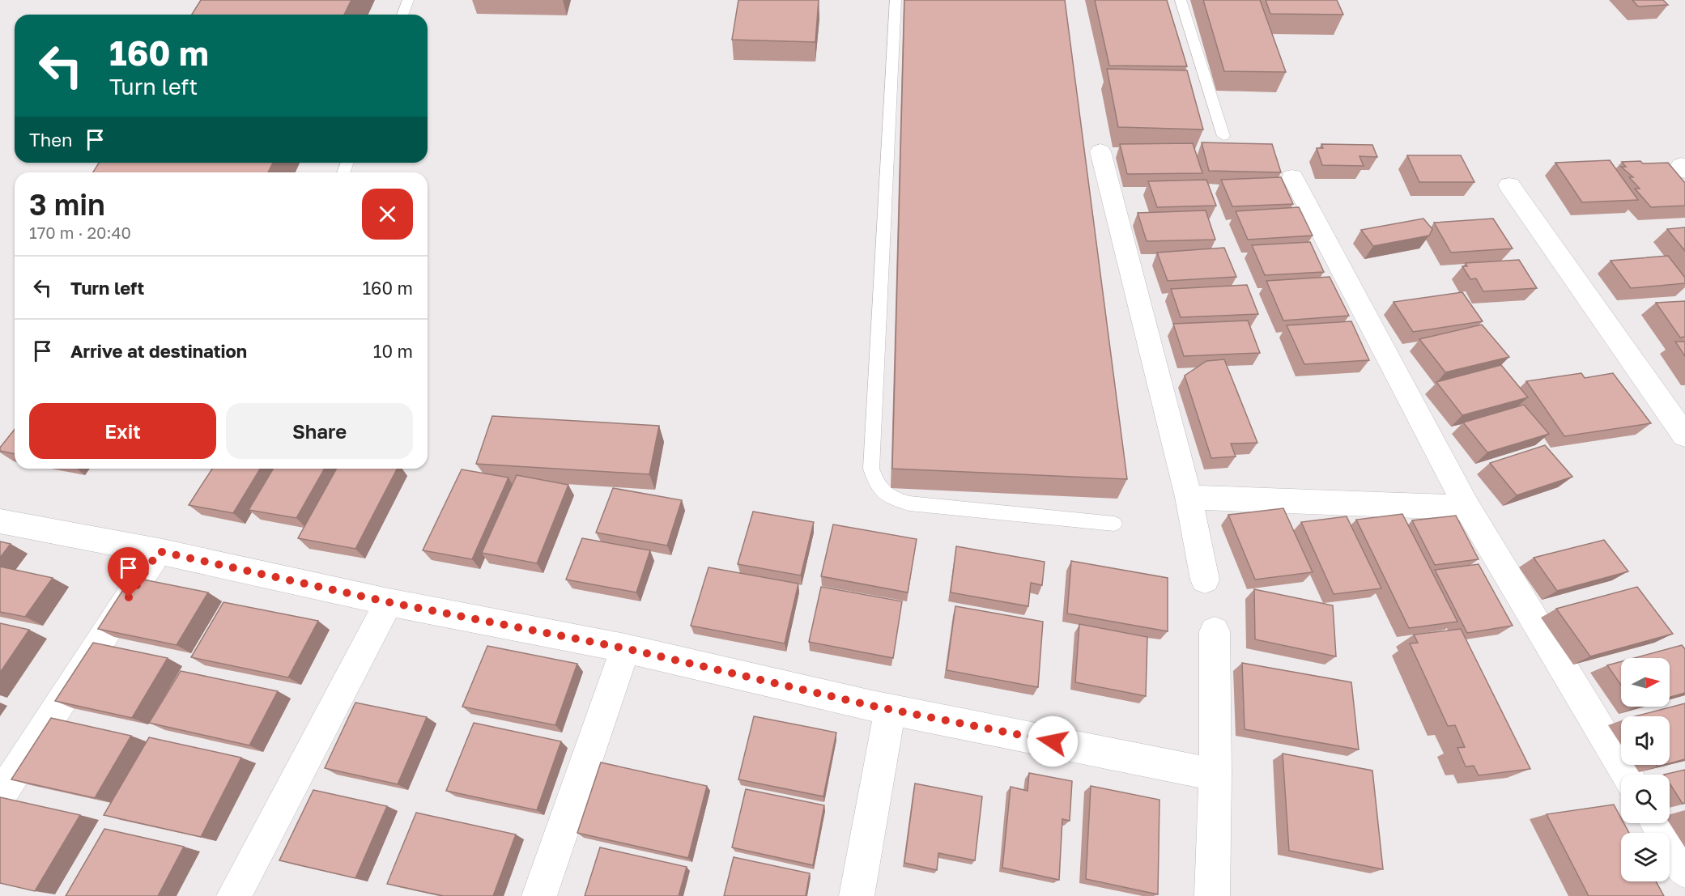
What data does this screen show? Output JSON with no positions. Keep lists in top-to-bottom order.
{
  "north": "right",
  "page": {
    "turn": ["160 m", "Turn left"],
    "then": "Then",
    "heading": ["3 min", "170 m · 20:40"],
    "list": [
      {
        "name": "Turn left",
        "value": "160 m"
      },
      {
        "name": "Arrive at destination",
        "value": "10 m"
      }
    ],
    "buttons": ["Exit", "Share"]
  }
}
